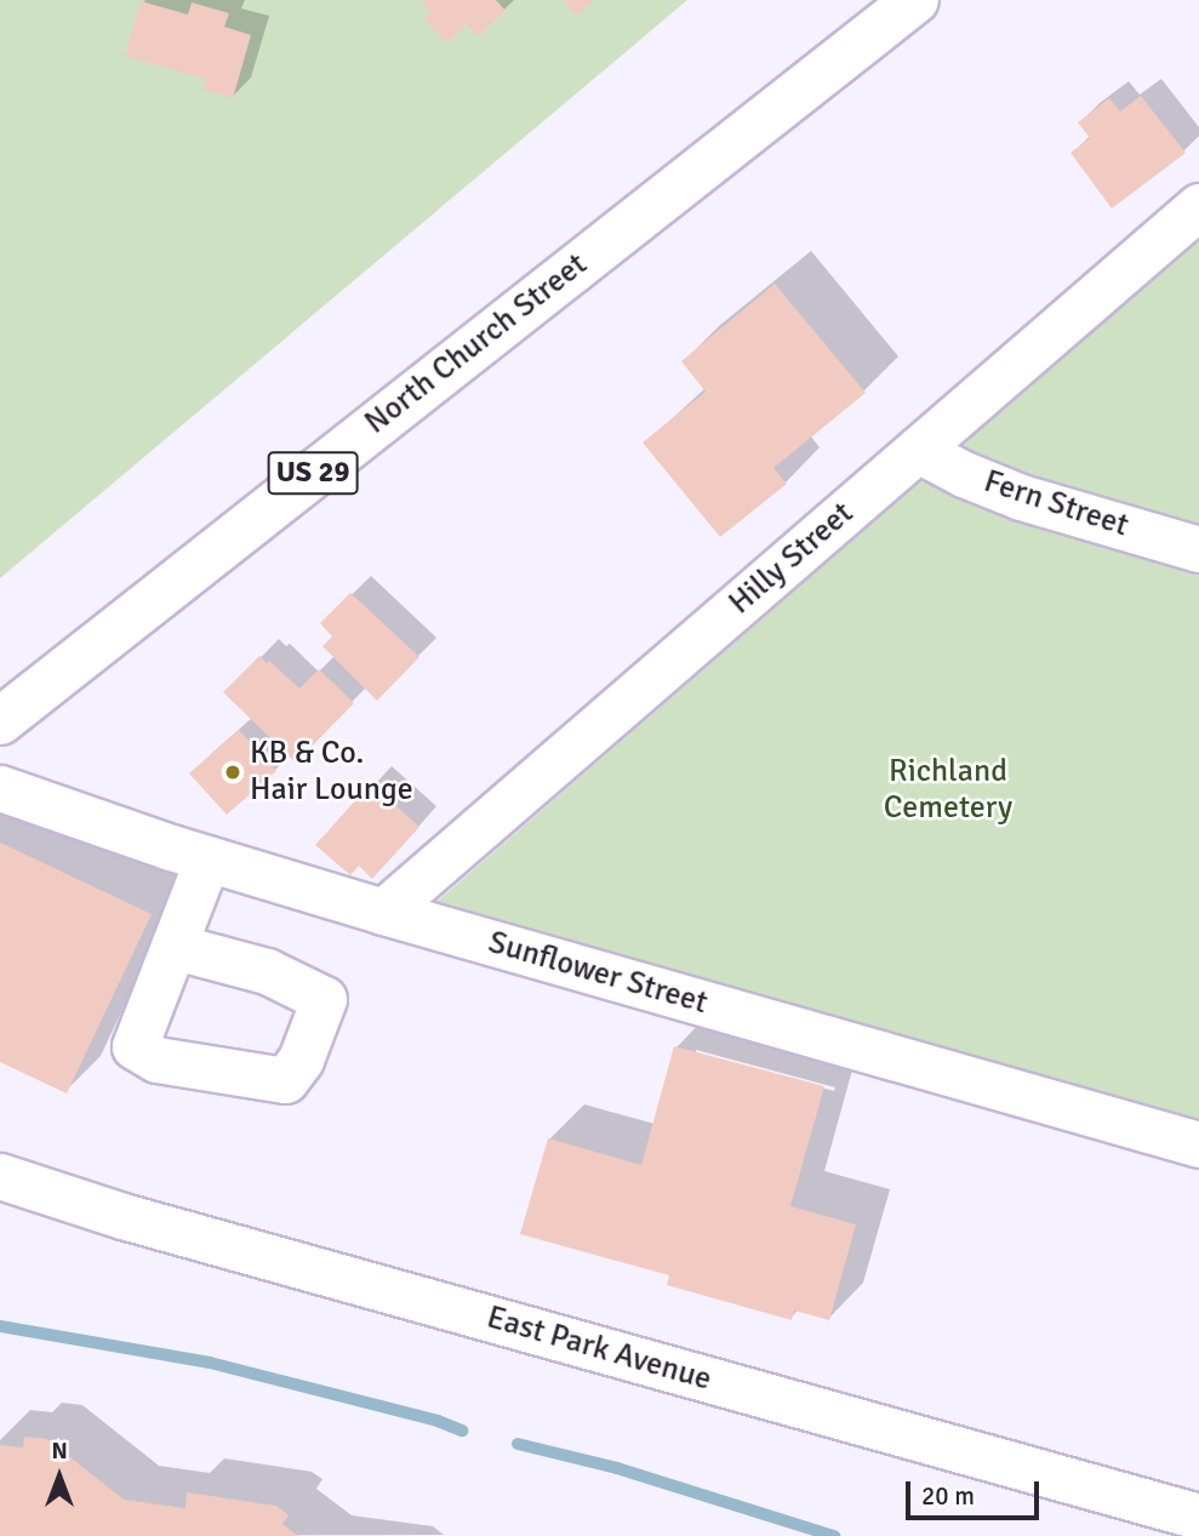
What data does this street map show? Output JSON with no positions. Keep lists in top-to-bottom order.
{
  "streets": {
    "main road": ["North Church Street", "US 29"],
    "street": [
      "Fern Street",
      "Hilly Street",
      "Sunflower Street",
      "East Park Avenue"
    ]
  },
  "crossings": [
    ["Fern Street", "Hilly Street"],
    ["Hilly Street", "Sunflower Street"]
  ],
  "parks": ["Richland Cemetery"],
  "places": ["KB & Co. Hair Lounge"],
  "scale_bar": "20 m",
  "north": "top"
}
